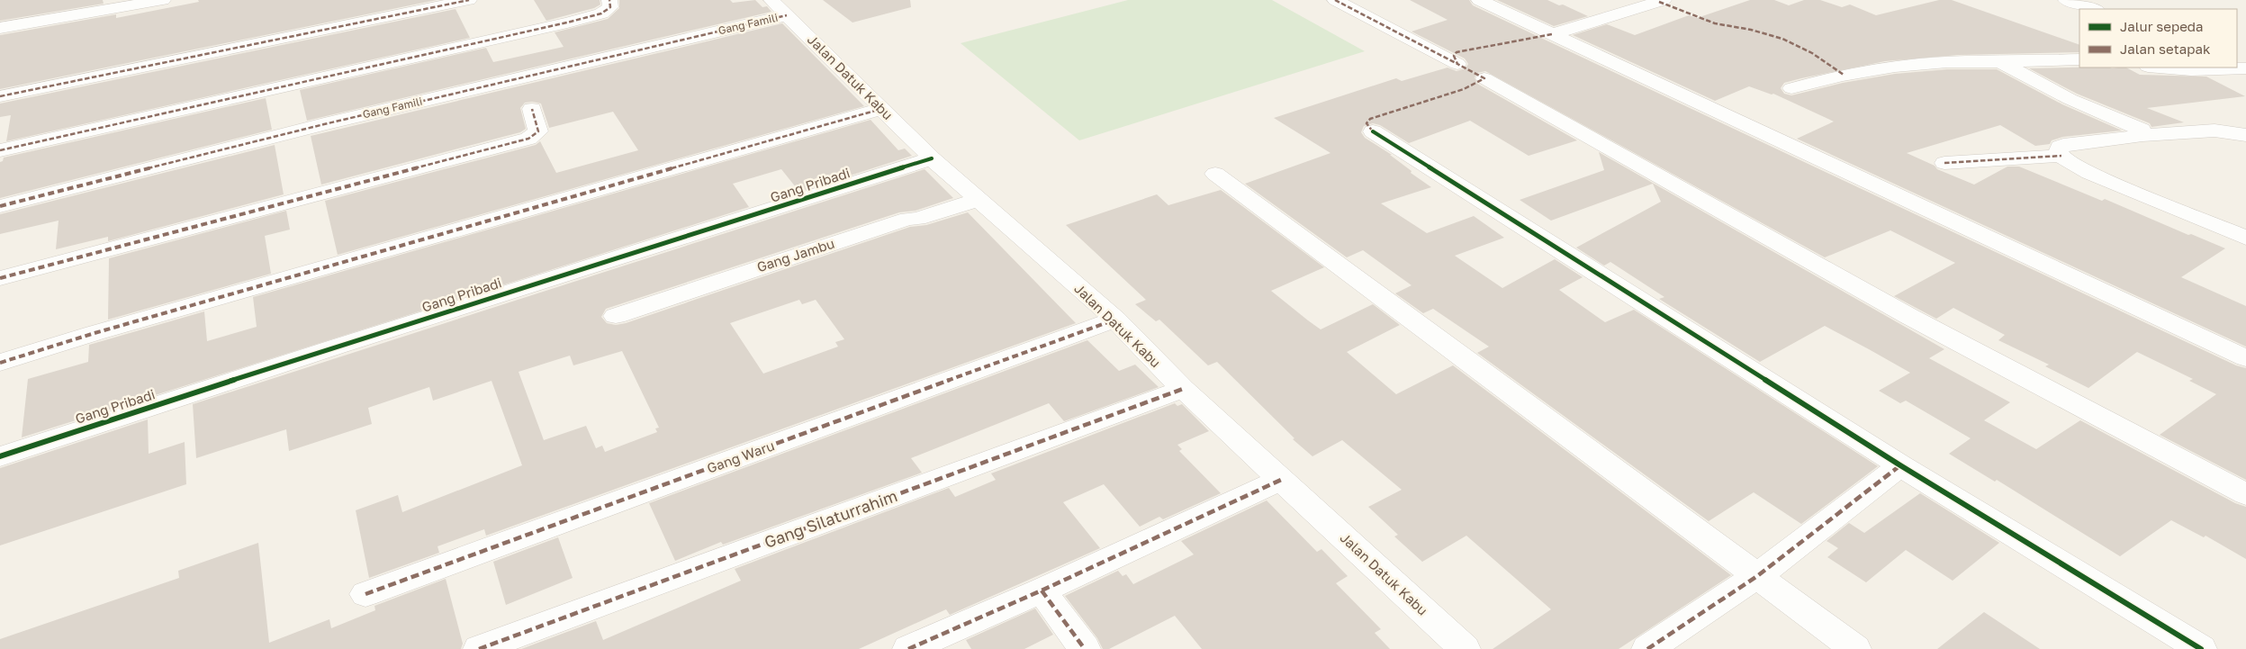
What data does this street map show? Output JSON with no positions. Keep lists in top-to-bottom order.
{
  "streets": {
    "street": [
      "Gang Famili",
      "Jalan Datuk Kabu",
      "Gang Pribadi",
      "Gang Jambu",
      "Gang Waru",
      "Gang Silaturrahim"
    ]
  },
  "crossings": [
    ["Gang Famili", "Jalan Datuk Kabu"],
    ["Jalan Datuk Kabu", "Gang Pribadi"],
    ["Jalan Datuk Kabu", "Gang Jambu"],
    ["Jalan Datuk Kabu", "Gang Waru"],
    ["Jalan Datuk Kabu", "Gang Silaturrahim"]
  ],
  "legend": ["Jalur sepeda", "Jalan setapak"]
}
